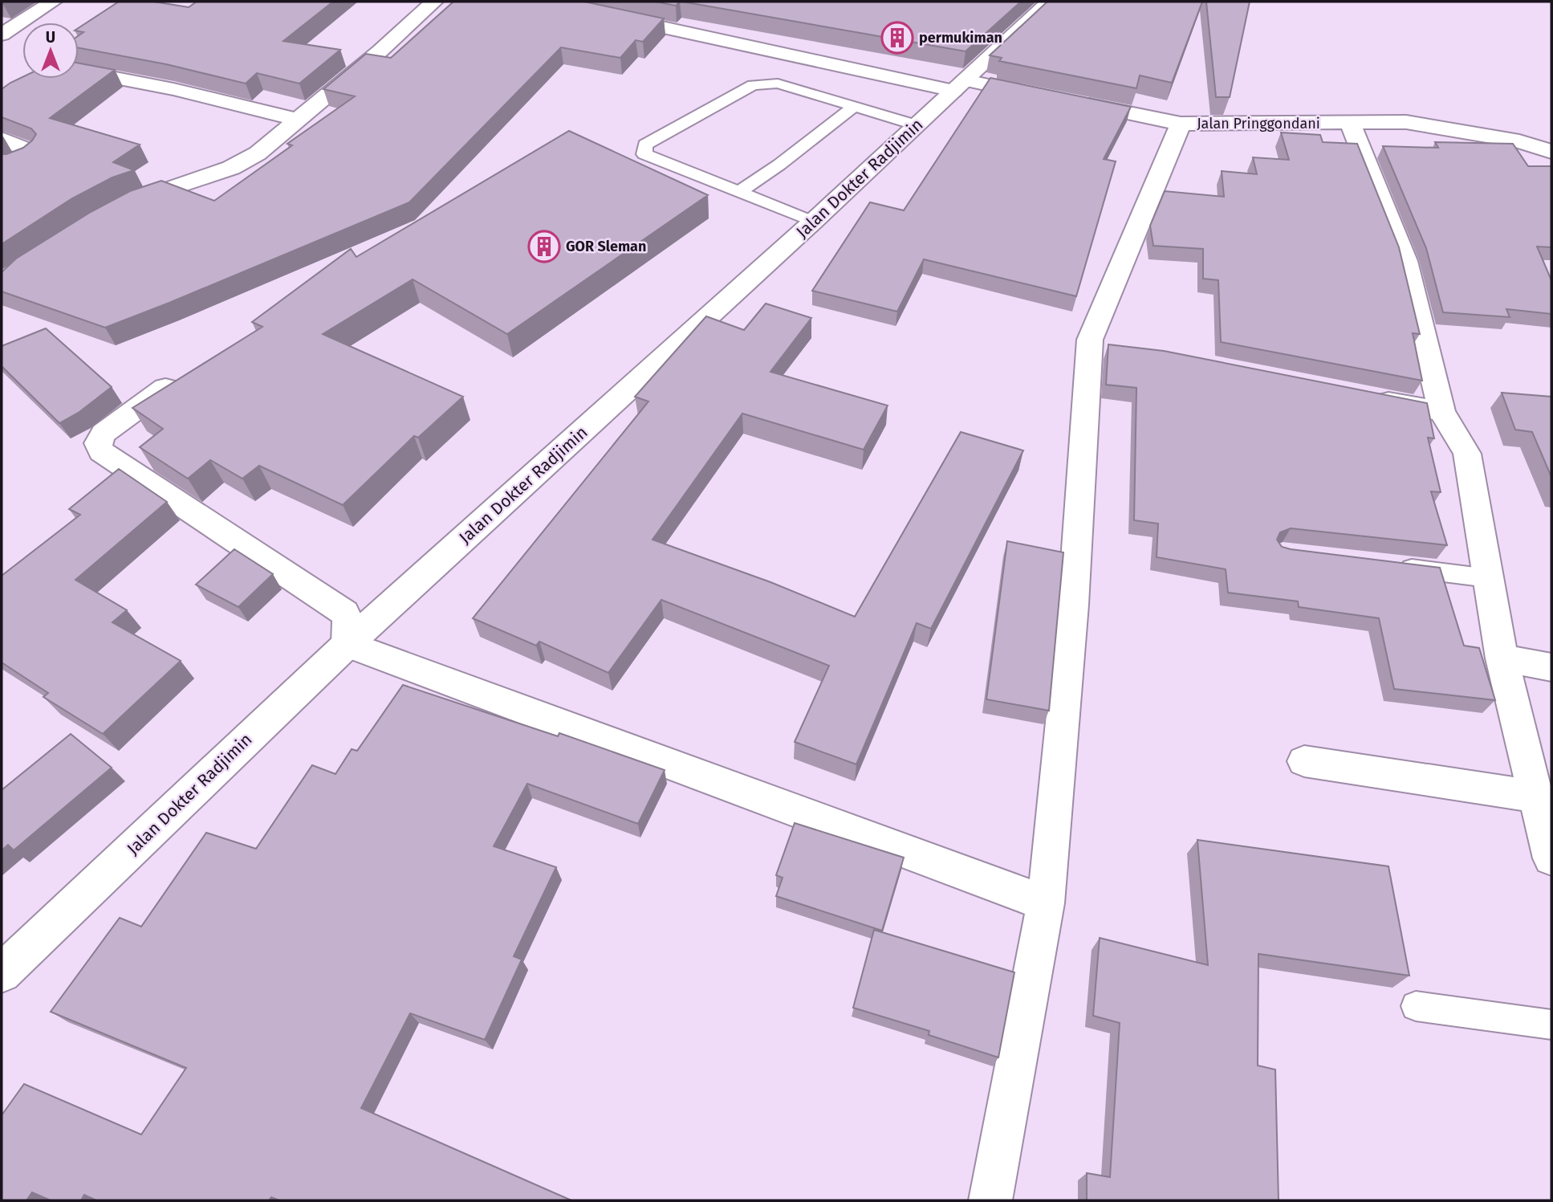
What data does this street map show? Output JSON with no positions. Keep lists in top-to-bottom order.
{
  "streets": {
    "street": ["Jalan Pringgondani", "Jalan Dokter Radjimin"]
  },
  "places": {
    "building": ["permukiman", "GOR Sleman"]
  },
  "north": "top"
}
